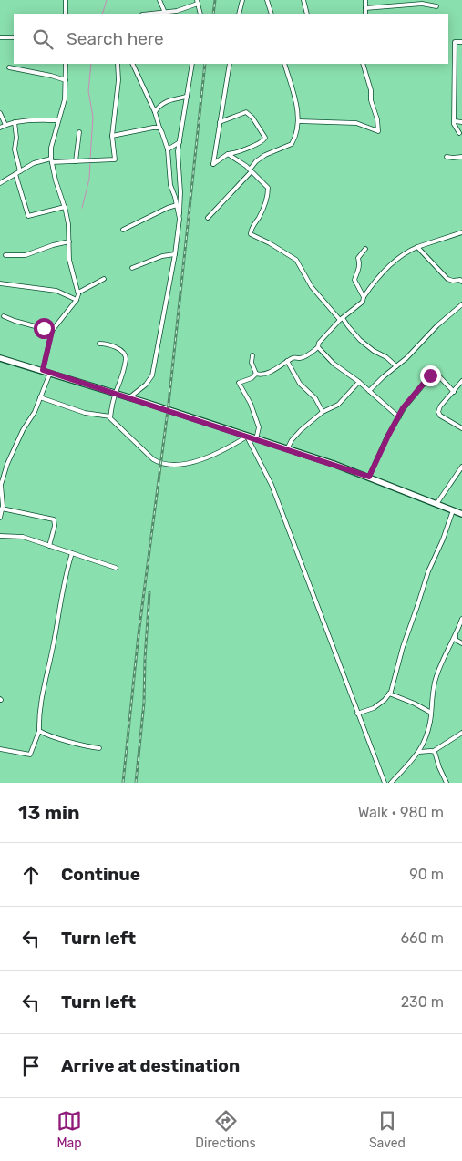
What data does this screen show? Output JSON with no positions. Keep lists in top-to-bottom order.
{
  "page": {
    "search": "Search here",
    "heading": ["13 min", "Walk · 980 m"],
    "list": [
      ["Continue", "90 m"],
      ["Turn left", "660 m"],
      ["Turn left", "230 m"],
      "Arrive at destination"
    ],
    "nav": ["Map", "Directions", "Saved"]
  }
}
